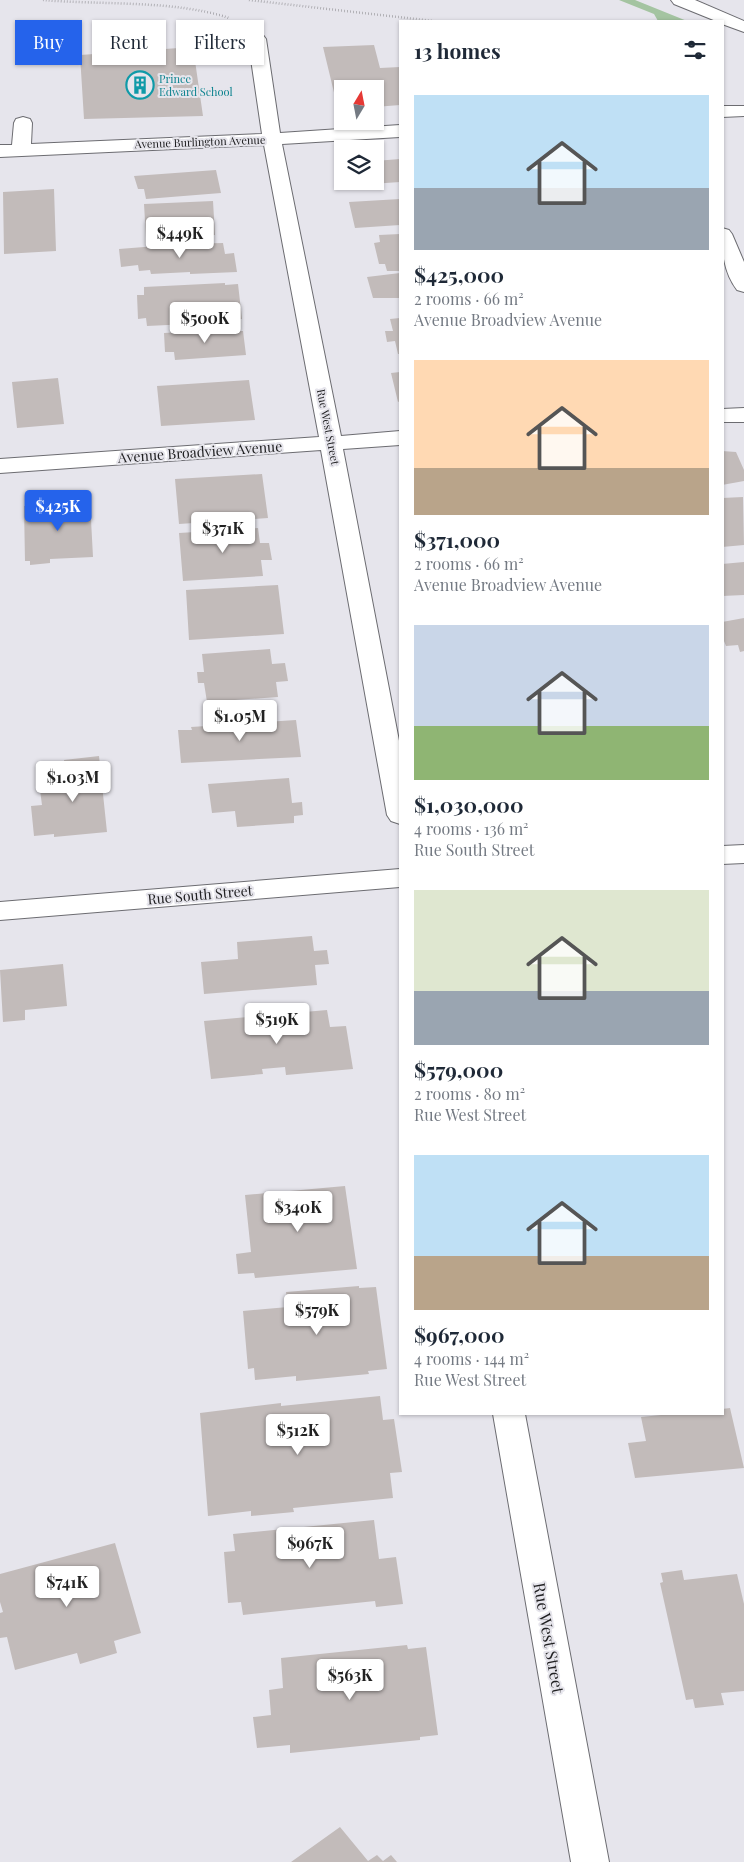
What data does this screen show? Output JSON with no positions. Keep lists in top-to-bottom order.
{
  "streets": {
    "street": [
      "Avenue Burlington Avenue",
      "Rue West Street",
      "Avenue Broadview Avenue",
      "Rue South Street"
    ]
  },
  "crossings": [
    ["Avenue Burlington Avenue", "Rue West Street"],
    ["Rue West Street", "Avenue Broadview Avenue"]
  ],
  "places": {
    "building": ["Prince Edward School"]
  },
  "north": "top",
  "page": {
    "chip": ["Buy", "Rent", "Filters"],
    "heading": "13 homes",
    "list": [
      {
        "name": "$425,000",
        "note": "2 rooms · 66 m² · Avenue Broadview Avenue"
      },
      {
        "name": "$371,000",
        "note": "2 rooms · 66 m² · Avenue Broadview Avenue"
      },
      {
        "name": "$1,030,000",
        "note": "4 rooms · 136 m² · Rue South Street"
      },
      {
        "name": "$579,000",
        "note": "2 rooms · 80 m² · Rue West Street"
      },
      {
        "name": "$967,000",
        "note": "4 rooms · 144 m² · Rue West Street"
      }
    ],
    "price": [
      "$449K",
      "$500K",
      "$425K",
      "$371K",
      "$1.05M",
      "$1.03M",
      "$519K",
      "$340K",
      "$579K",
      "$512K",
      "$967K",
      "$741K",
      "$563K"
    ]
  }
}
